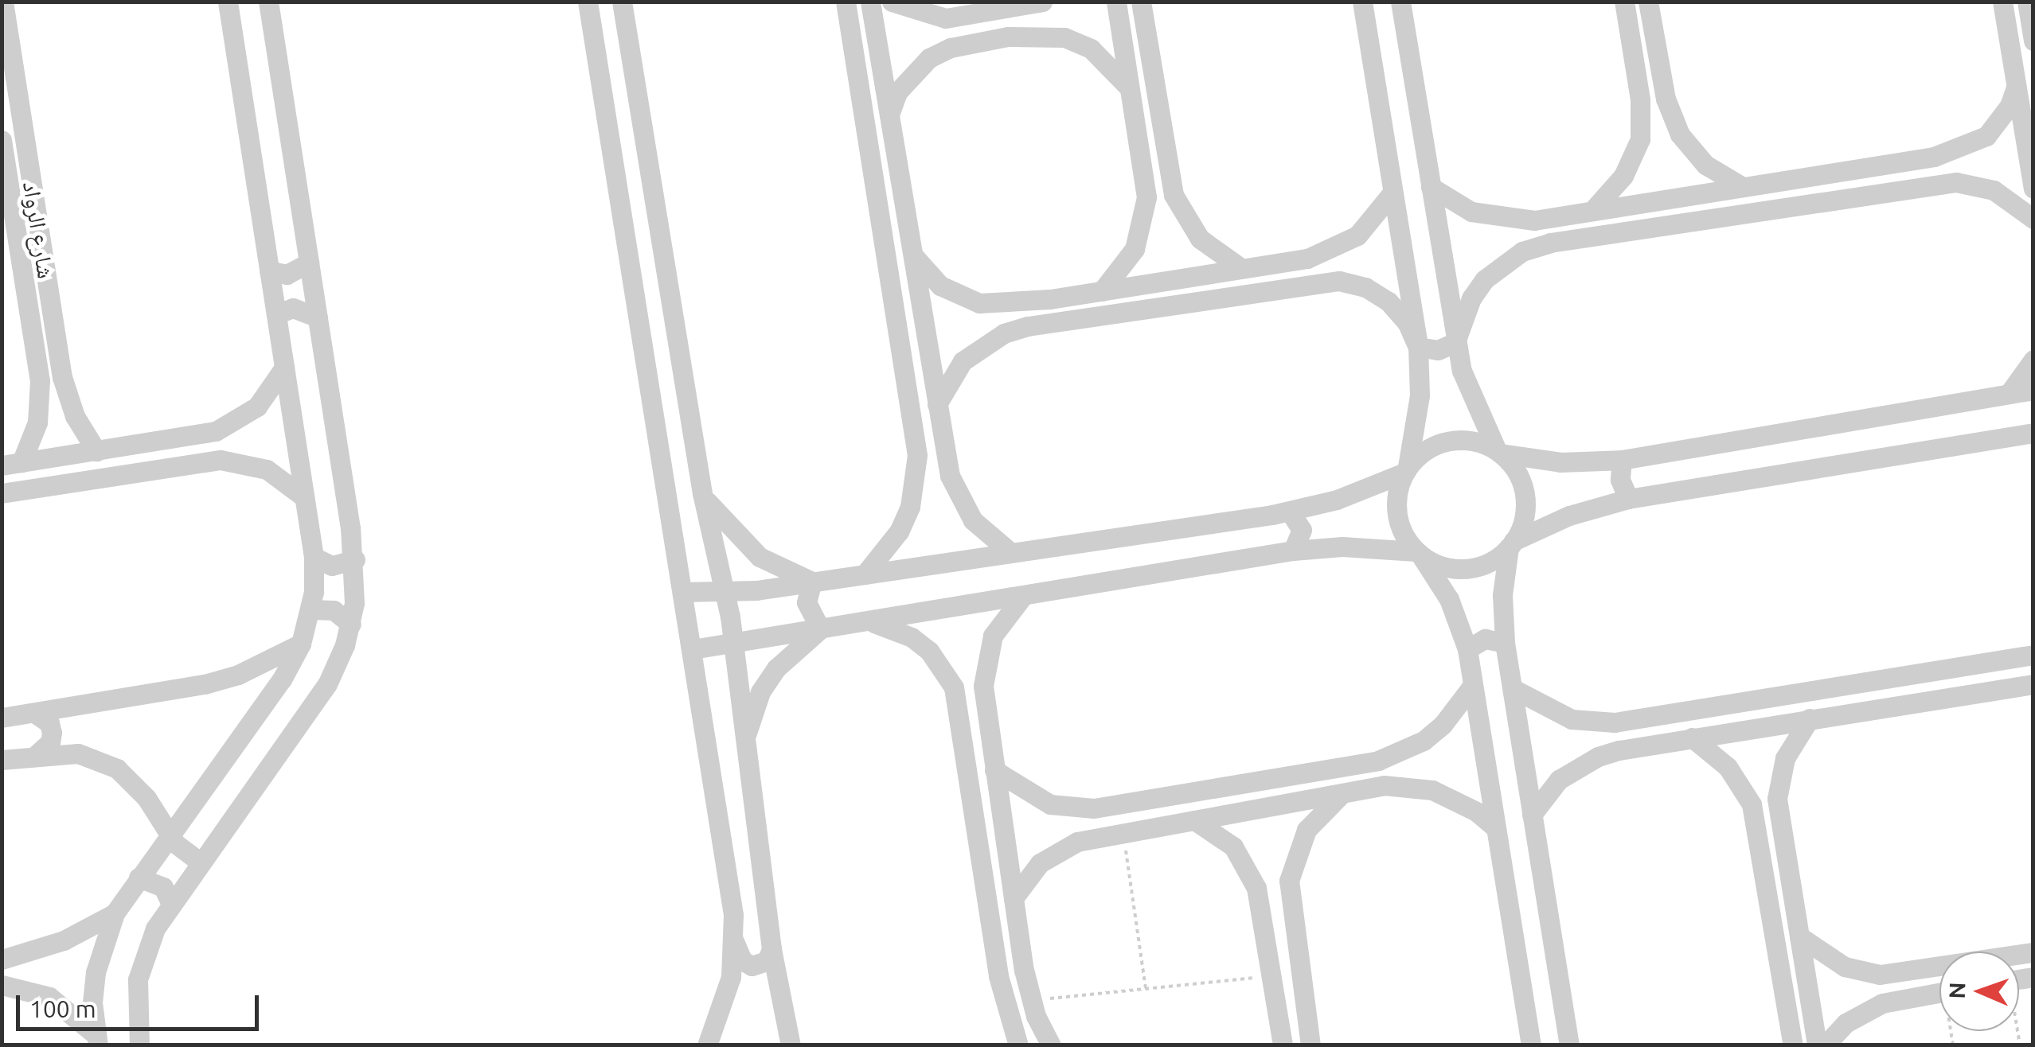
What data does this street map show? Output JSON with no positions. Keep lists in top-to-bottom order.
{
  "streets": {
    "street": ["شارع الرواد"]
  },
  "scale_bar": "100 m",
  "north": "left"
}
